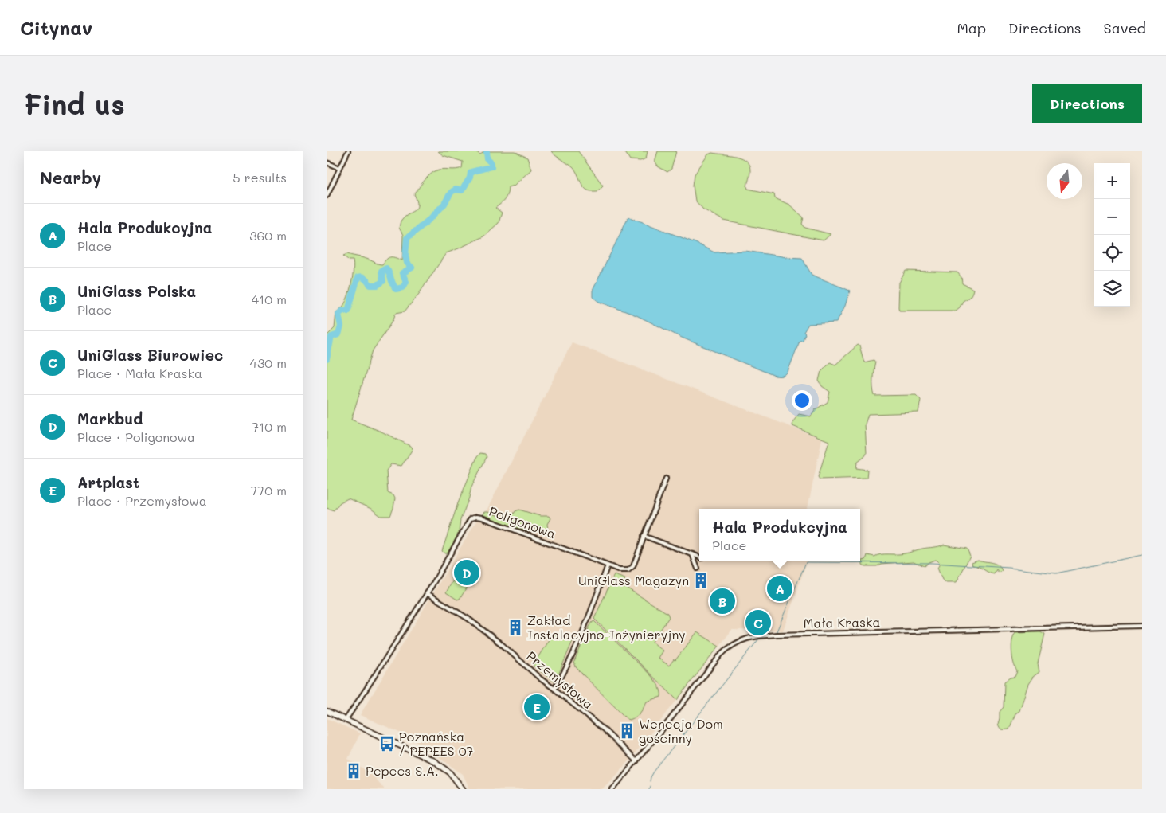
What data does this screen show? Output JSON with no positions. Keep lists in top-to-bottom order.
{
  "streets": {
    "street": ["Poligonowa", "Mała Kraska", "Przemysłowa"]
  },
  "crossings": [
    ["Poligonowa", "Przemysłowa"],
    ["Mała Kraska", "Przemysłowa"]
  ],
  "places": {
    "building": [
      "UniGlass Magazyn",
      "Zakład Instalacyjno-Inżynieryjny",
      "Wenecja Dom gościnny",
      "Pepees S.A."
    ],
    "bus stop": ["Poznańska / PEPEES 07"]
  },
  "north": "bottom",
  "page": {
    "header": "Citynav",
    "nav": ["Map", "Directions", "Saved"],
    "buttons": "Directions",
    "title": "Find us",
    "heading": ["Nearby", "5 results"],
    "map_buttons": ["+", "−"],
    "list": [
      {
        "mark": "A",
        "name": "Hala Produkcyjna",
        "note": "Place",
        "value": "360 m"
      },
      {
        "mark": "B",
        "name": "UniGlass Polska",
        "note": "Place",
        "value": "410 m"
      },
      {
        "mark": "C",
        "name": "UniGlass Biurowiec",
        "note": "Place · Mała Kraska",
        "value": "430 m"
      },
      {
        "mark": "D",
        "name": "Markbud",
        "note": "Place · Poligonowa",
        "value": "710 m"
      },
      {
        "mark": "E",
        "name": "Artplast",
        "note": "Place · Przemysłowa",
        "value": "770 m"
      }
    ],
    "popup": ["Hala Produkcyjna", "Place"],
    "pins": [
      "D",
      "A",
      "B",
      "C",
      "E"
    ]
  }
}
